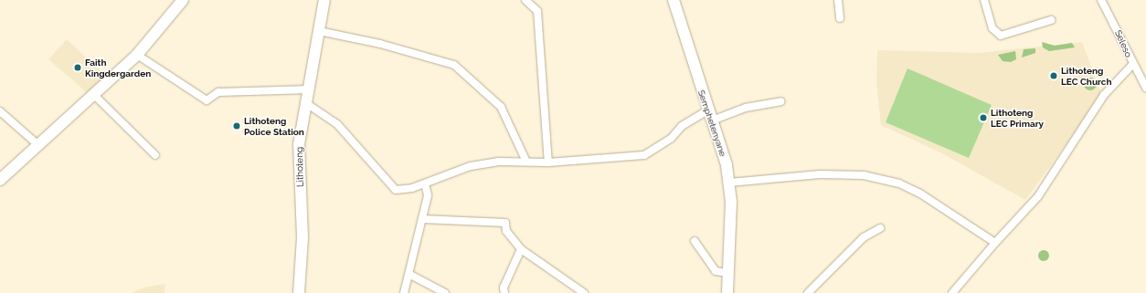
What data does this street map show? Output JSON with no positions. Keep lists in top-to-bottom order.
{
  "streets": {
    "main road": ["Semphetenyane", "Lithoteng"],
    "street": ["Seleso"]
  },
  "places": [
    "Faith Kingdergarden",
    "Lithoteng LEC Church",
    "Lithoteng LEC Primary",
    "Lithoteng Police Station"
  ]
}
